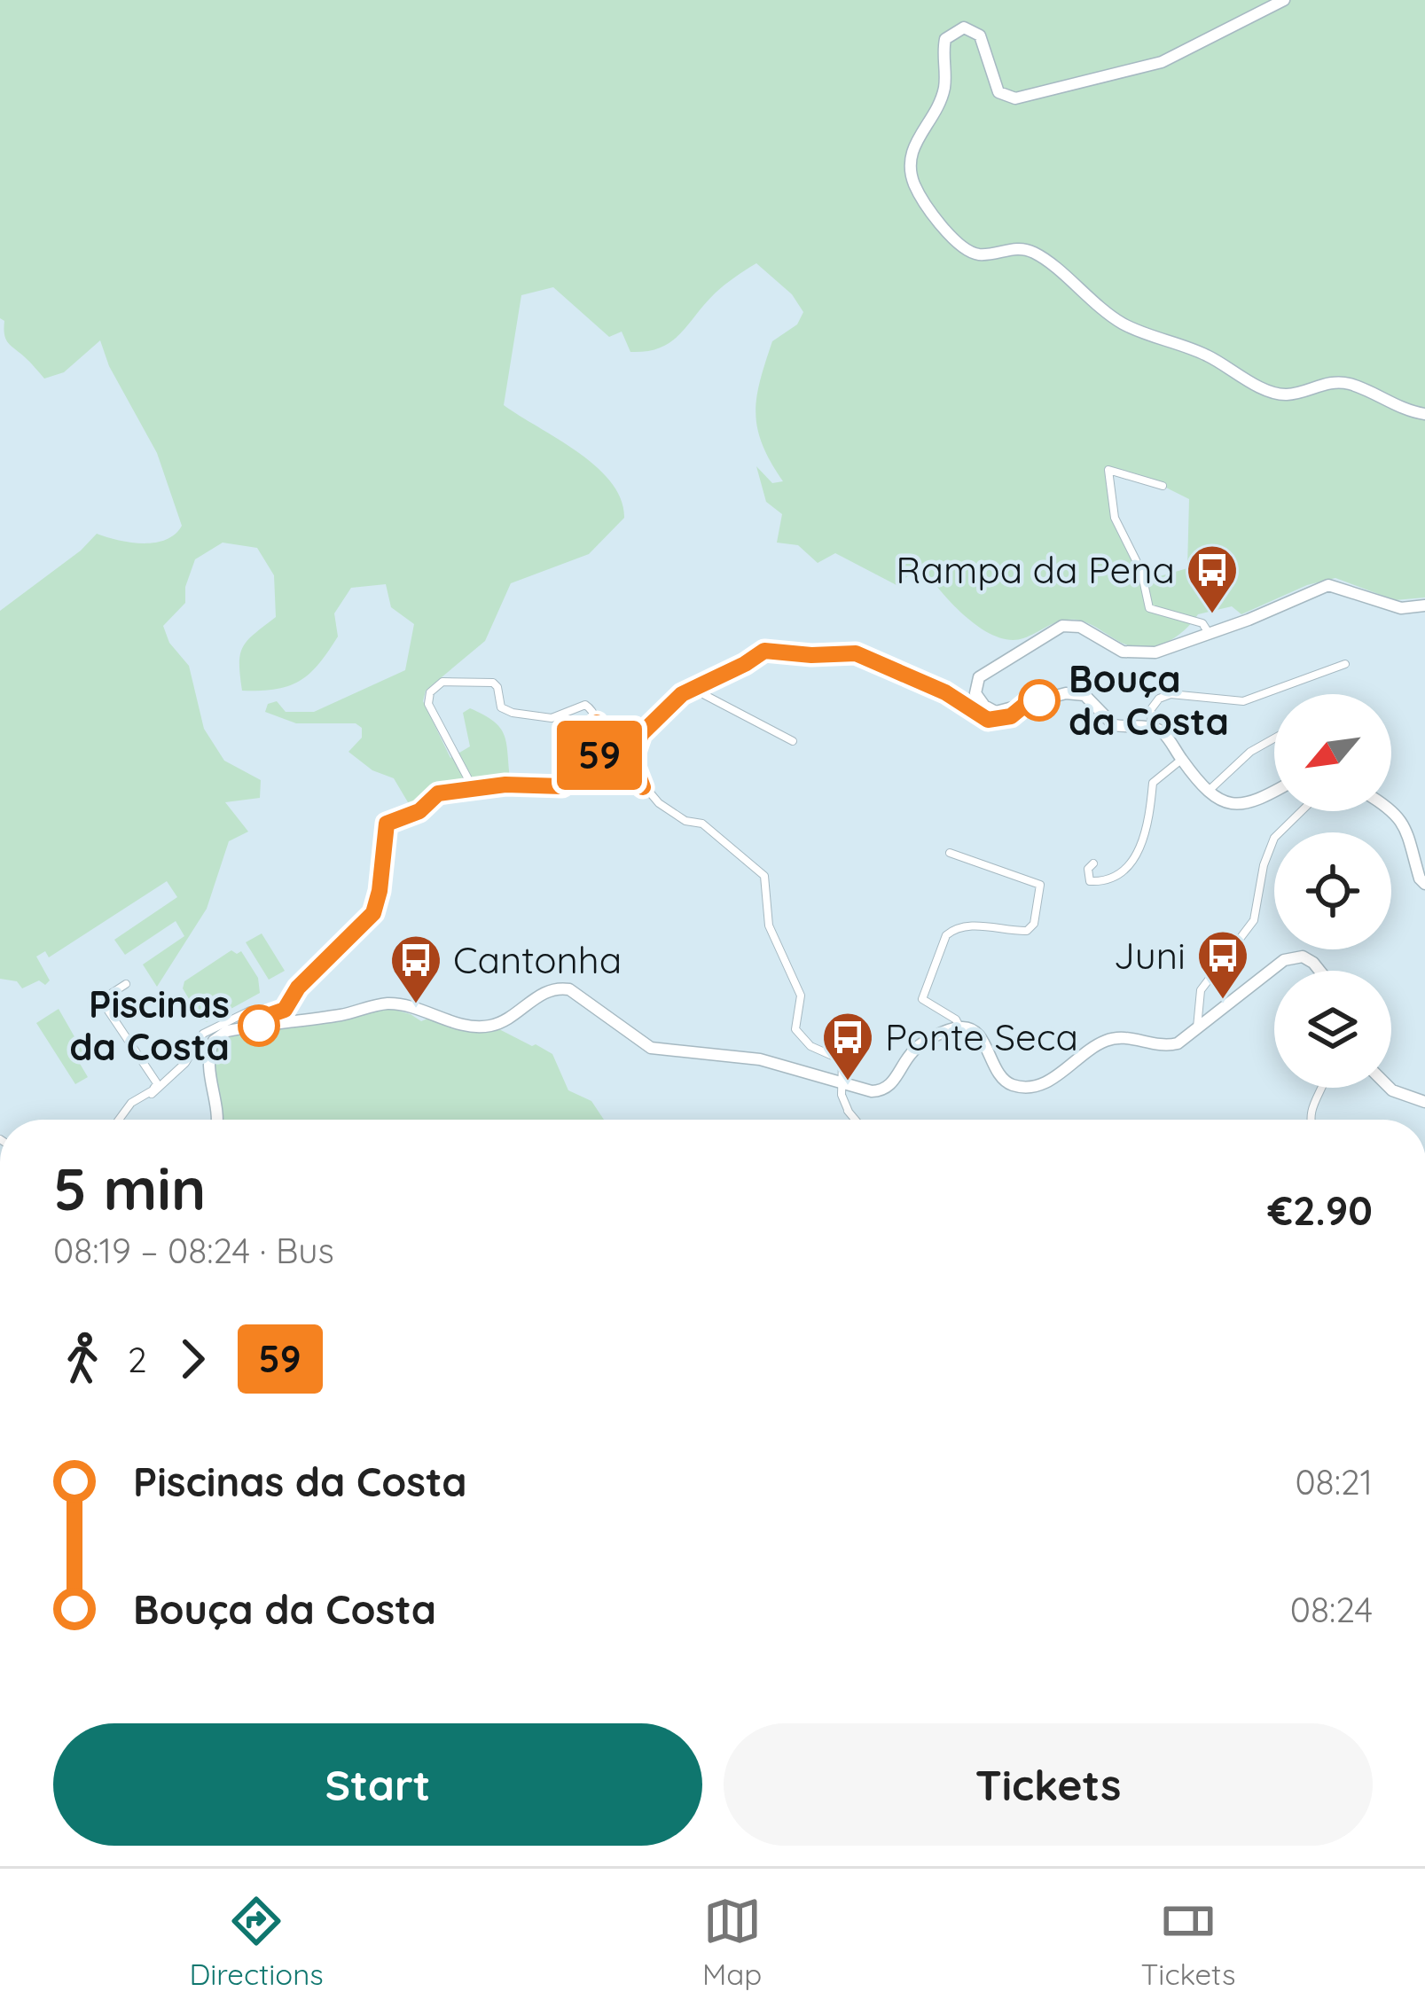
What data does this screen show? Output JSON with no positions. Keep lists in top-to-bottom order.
{
  "places": {
    "bus stop": [
      "Rampa da Pena",
      "Juni",
      "Cantonha",
      "Ponte Seca"
    ],
    "other": ["Bouça da Costa", "Piscinas da Costa"]
  },
  "lines": ["bus line 59"],
  "north": "bottom left",
  "page": {
    "on_map": "59",
    "heading": ["5 min", "08:19 – 08:24 · Bus", "€2.90"],
    "legs": ["2", "59"],
    "list": [
      {
        "name": "Piscinas da Costa",
        "value": "08:21"
      },
      {
        "name": "Bouça da Costa",
        "value": "08:24"
      }
    ],
    "buttons": ["Start", "Tickets"],
    "tabs": ["Directions", "Map", "Tickets"]
  }
}
